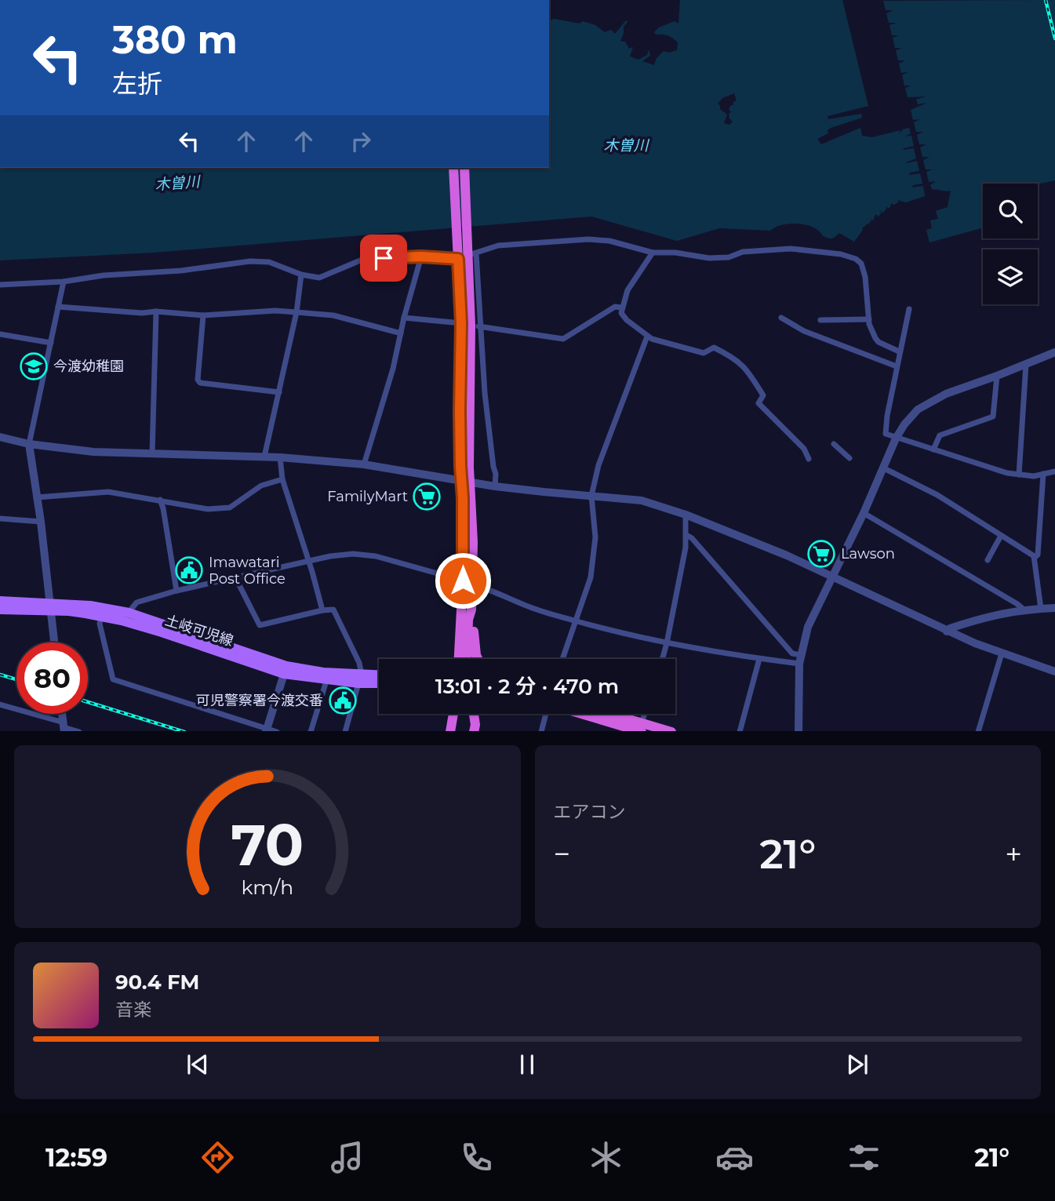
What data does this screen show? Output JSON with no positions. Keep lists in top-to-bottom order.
{
  "streets": {
    "main road": ["土岐可児線"]
  },
  "water": ["木曽川"],
  "places": {
    "school or university": ["今渡幼稚園"],
    "supermarket": ["FamilyMart", "Lawson"],
    "public building": ["Imawatari Post Office", "可児警察署今渡交番"]
  },
  "page": {
    "turn": ["380 m", "左折"],
    "limit": "80",
    "trip": "13:01 · 2 分 · 470 m",
    "tile": "エアコン",
    "heat": ["−", "21°", "+"],
    "song": ["90.4 FM", "音楽"],
    "tabs": ["12:59", "21°"],
    "gauge": ["70", "km/h"]
  }
}
